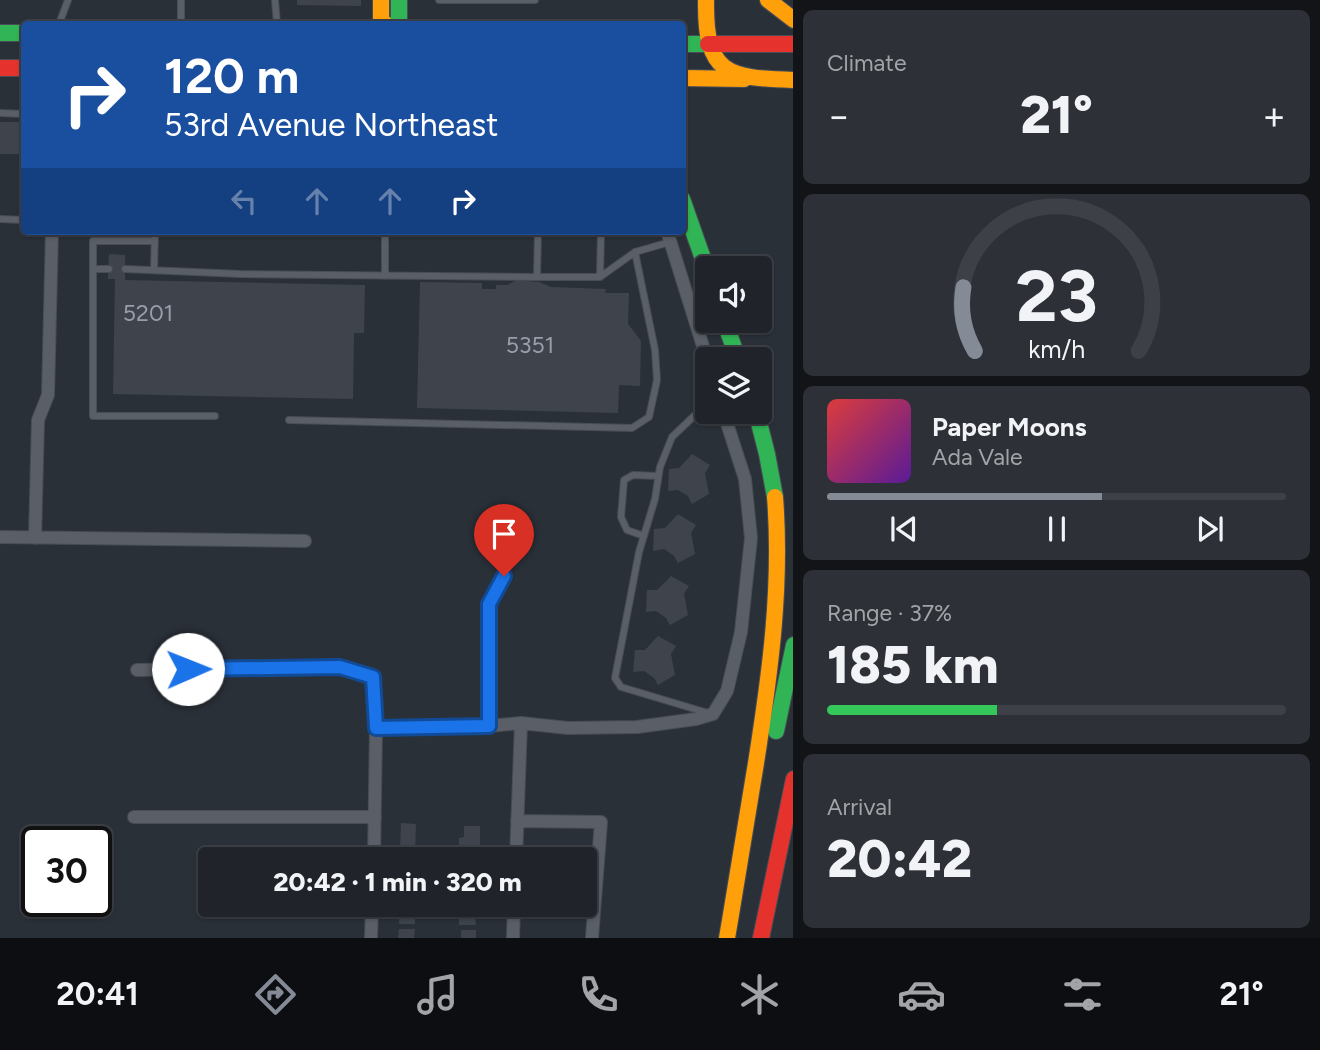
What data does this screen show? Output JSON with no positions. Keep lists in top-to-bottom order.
{
  "house_numbers": ["5201", "5351"],
  "page": {
    "tile": [
      "Climate",
      ["Range · 37%", "185 km"],
      ["Arrival", "20:42"]
    ],
    "turn": ["120 m", "53rd Avenue Northeast"],
    "heat": ["−", "21°", "+"],
    "song": ["Paper Moons", "Ada Vale"],
    "limit": "30",
    "trip": "20:42 · 1 min · 320 m",
    "tabs": ["20:41", "21°"],
    "gauge": ["23", "km/h"]
  }
}
